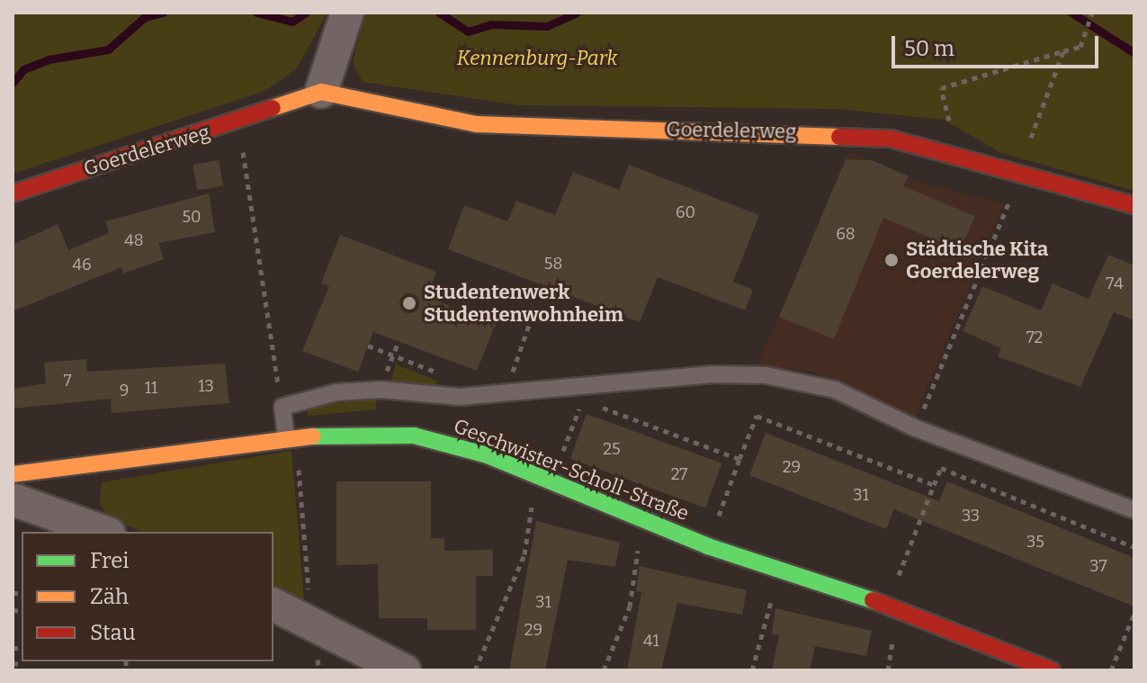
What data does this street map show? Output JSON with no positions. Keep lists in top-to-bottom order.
{
  "streets": {
    "street": ["Goerdelerweg", "Geschwister-Scholl-Straße"]
  },
  "parks": ["Kennenburg-Park"],
  "places": ["Städtische Kita Goerdelerweg", "Studentenwerk Studentenwohnheim"],
  "house_numbers": [
    "60",
    "50",
    "68",
    "48",
    "58",
    "46",
    "74",
    "72",
    "7",
    "13",
    "11",
    "9",
    "25",
    "29",
    "27",
    "31",
    "33",
    "35",
    "37",
    "31",
    "29",
    "41"
  ],
  "legend": ["Frei", "Zäh", "Stau"],
  "scale_bar": "50 m"
}
